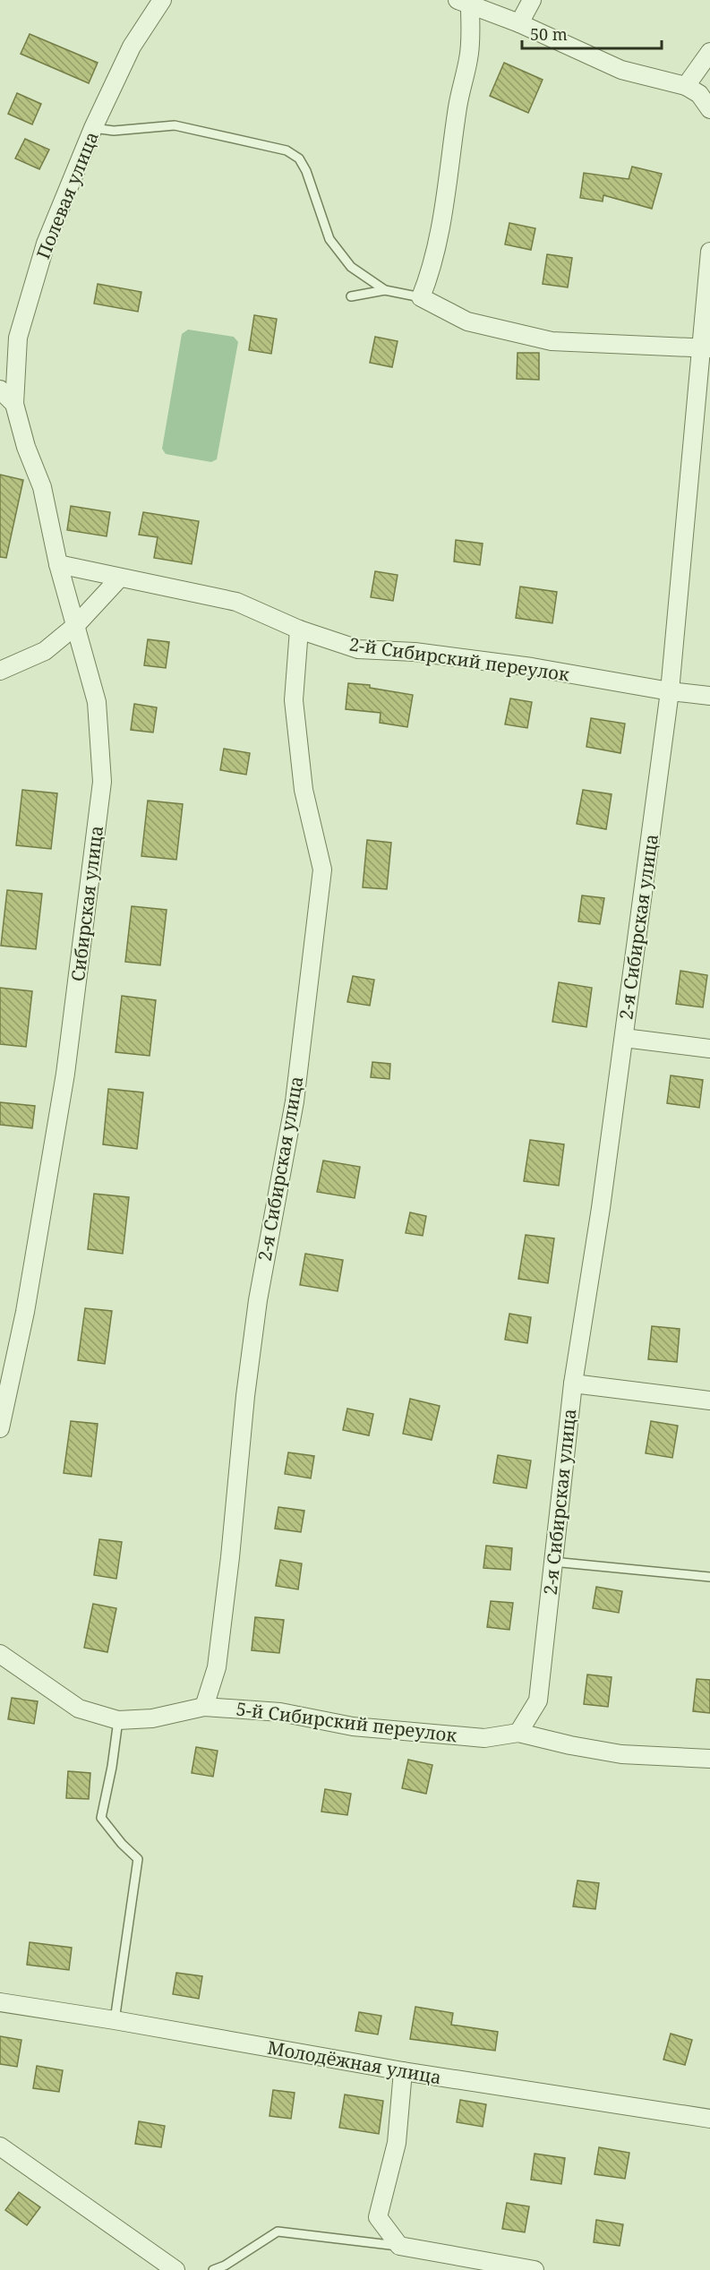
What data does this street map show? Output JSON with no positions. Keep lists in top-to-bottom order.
{
  "streets": {
    "street": [
      "Полевая улица",
      "2-й Сибирский переулок",
      "Сибирская улица",
      "2-я Сибирская улица",
      "5-й Сибирский переулок",
      "Молодёжная улица"
    ]
  },
  "crossings": [
    ["Полевая улица", "Сибирская улица"],
    ["2-й Сибирский переулок", "Сибирская улица"],
    ["2-й Сибирский переулок", "2-я Сибирская улица"],
    ["2-я Сибирская улица", "5-й Сибирский переулок"]
  ],
  "scale_bar": "50 m"
}
